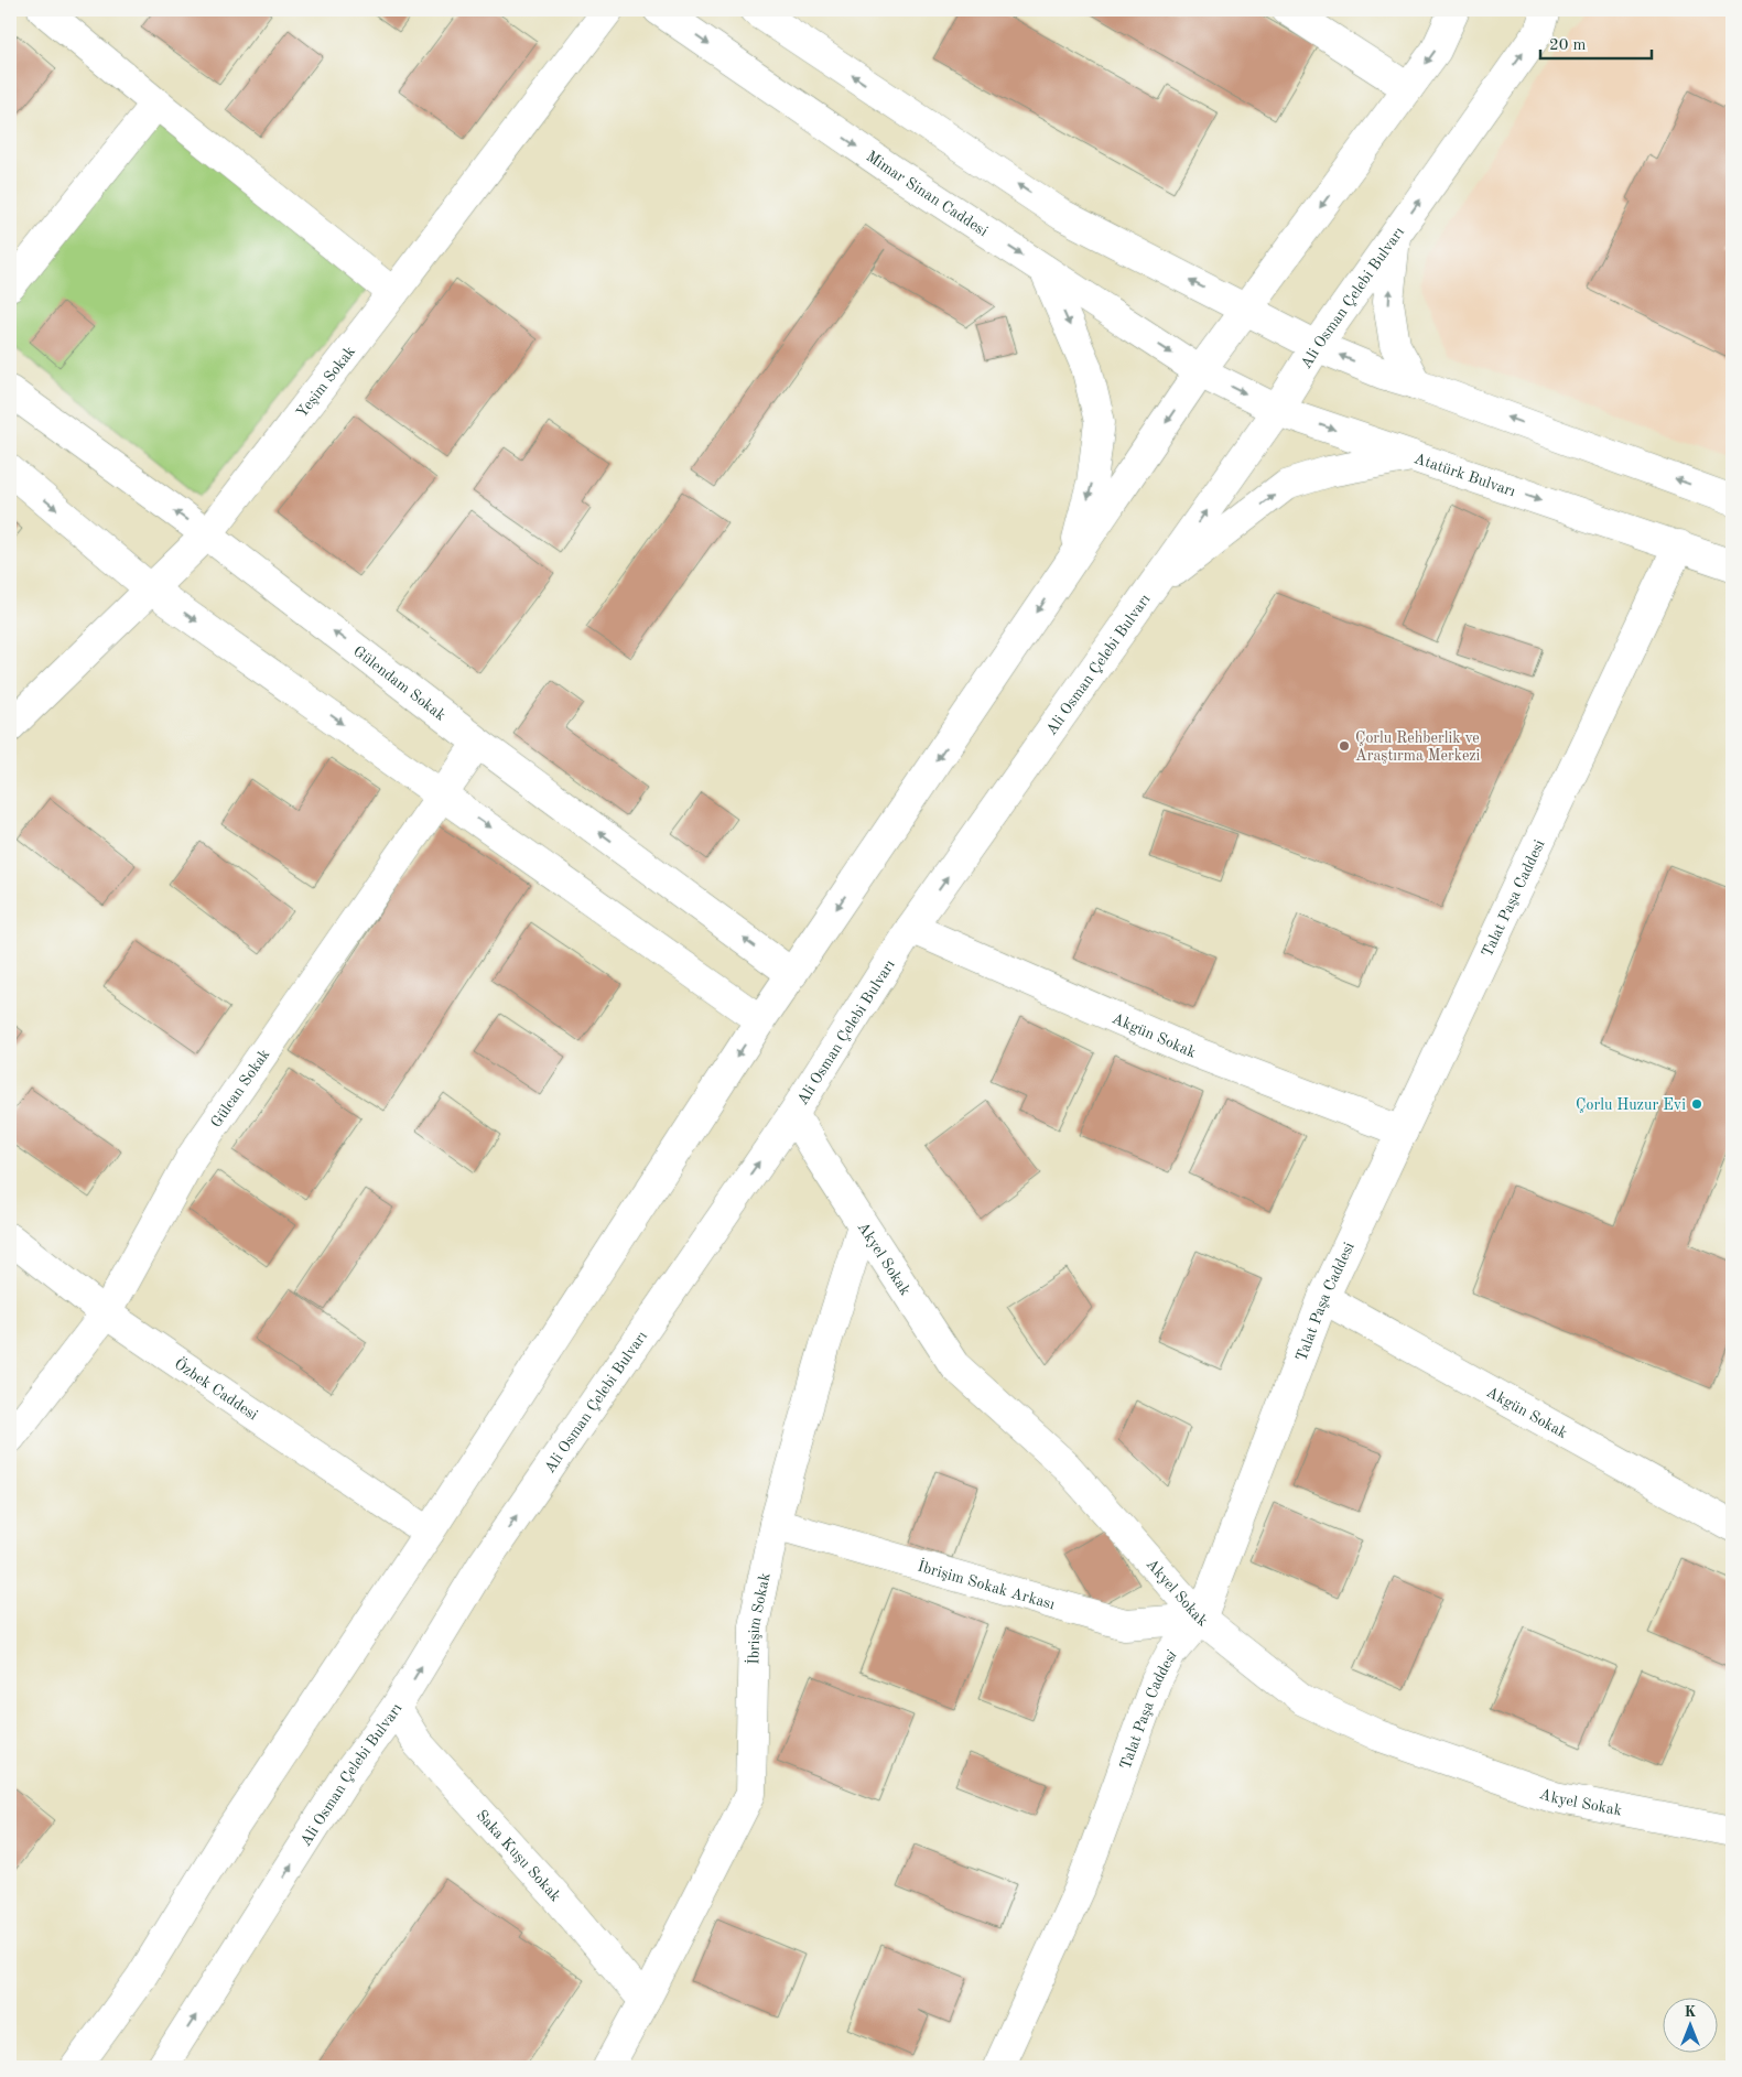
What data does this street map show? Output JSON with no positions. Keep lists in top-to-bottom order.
{
  "streets": {
    "street": [
      "Mimar Sinan Caddesi",
      "Ali Osman Çelebi Bulvarı",
      "Yeşim Sokak",
      "Atatürk Bulvarı",
      "Gülendam Sokak",
      "Talat Paşa Caddesi",
      "Akgün Sokak",
      "Gülcan Sokak",
      "Akyel Sokak",
      "Özbek Caddesi",
      "İbrişim Sokak Arkası",
      "İbrişim Sokak",
      "Saka Kuşu Sokak"
    ]
  },
  "crossings": [
    ["Mimar Sinan Caddesi", "Atatürk Bulvarı"],
    ["Ali Osman Çelebi Bulvarı", "Atatürk Bulvarı"],
    ["Ali Osman Çelebi Bulvarı", "Akgün Sokak"],
    ["Ali Osman Çelebi Bulvarı", "Akyel Sokak"],
    ["Ali Osman Çelebi Bulvarı", "Saka Kuşu Sokak"],
    ["Yeşim Sokak", "Gülendam Sokak"],
    ["Atatürk Bulvarı", "Talat Paşa Caddesi"],
    ["Gülendam Sokak", "Gülcan Sokak"],
    ["Talat Paşa Caddesi", "Akgün Sokak"],
    ["Talat Paşa Caddesi", "Akyel Sokak"],
    ["Talat Paşa Caddesi", "İbrişim Sokak Arkası"],
    ["Gülcan Sokak", "Özbek Caddesi"],
    ["Akyel Sokak", "İbrişim Sokak Arkası"],
    ["Akyel Sokak", "İbrişim Sokak"],
    ["İbrişim Sokak Arkası", "İbrişim Sokak"],
    ["İbrişim Sokak", "Saka Kuşu Sokak"]
  ],
  "places": ["Çorlu Rehberlik ve Araştırma Merkezi", "Çorlu Huzur Evi"],
  "scale_bar": "20 m",
  "north": "top"
}
